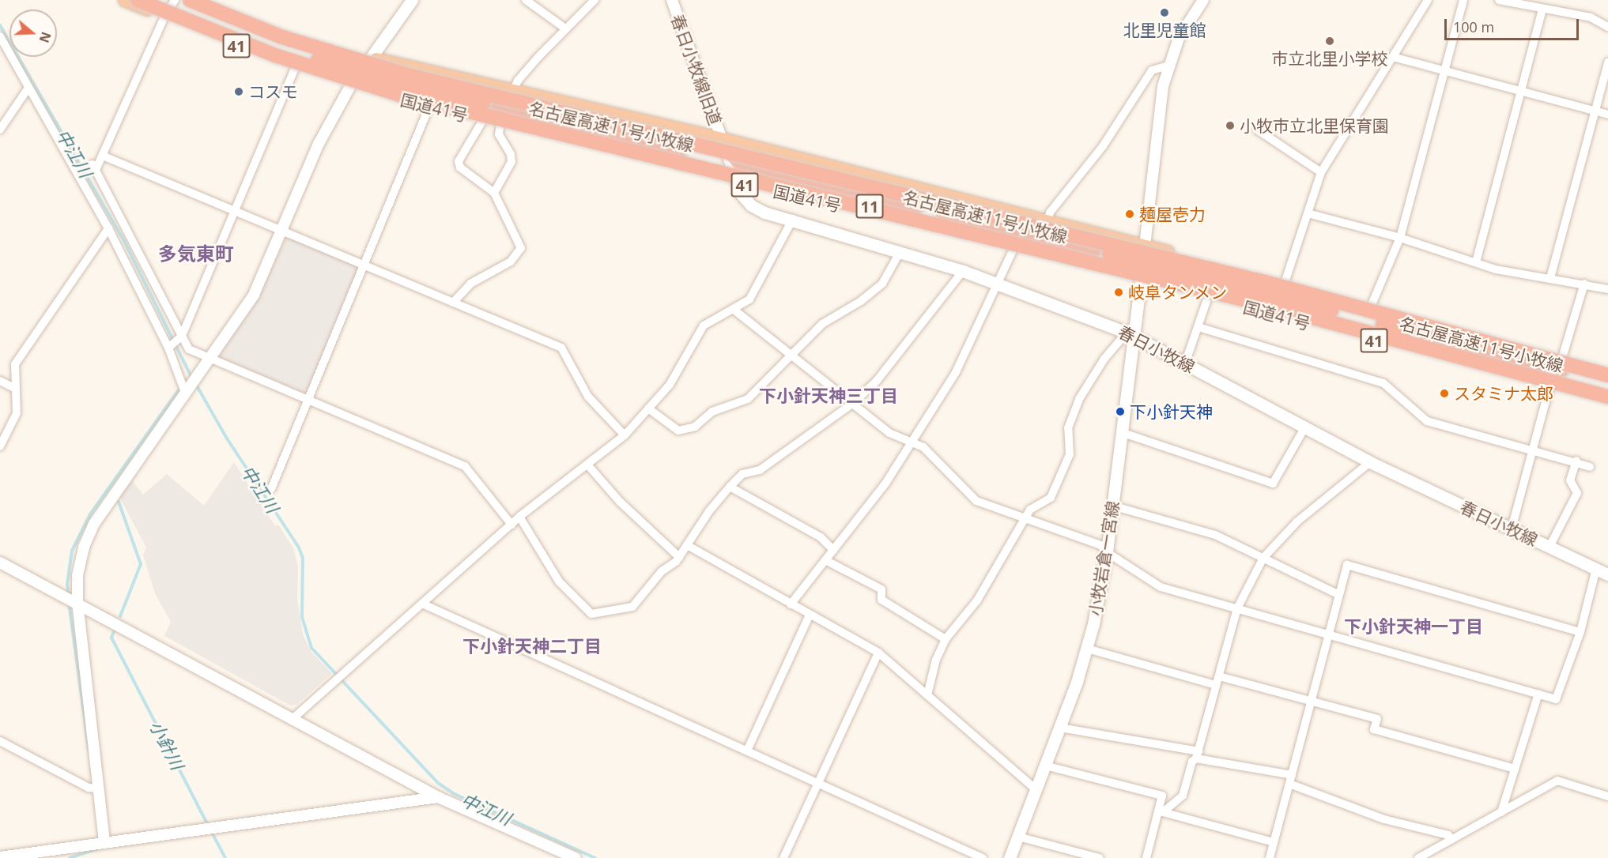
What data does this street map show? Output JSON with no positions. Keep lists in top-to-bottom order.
{
  "streets": {
    "highway": [
      "41",
      "国道41号",
      "名古屋高速11号小牧線",
      "11"
    ],
    "main road": ["春日小牧線", "小牧岩倉一宮線"],
    "street": ["春日小牧線旧道"]
  },
  "crossings": [
    ["春日小牧線旧道", "国道41号"],
    ["春日小牧線旧道", "春日小牧線"],
    ["国道41号", "春日小牧線"],
    ["国道41号", "小牧岩倉一宮線"],
    ["春日小牧線", "小牧岩倉一宮線"]
  ],
  "districts": [
    "多気東町",
    "下小針天神三丁目",
    "下小針天神一丁目",
    "下小針天神二丁目"
  ],
  "water": ["中江川", "小針川"],
  "places": [
    "北里児童館",
    "市立北里小学校",
    "コスモ",
    "小牧市立北里保育園",
    "麺屋壱力",
    "岐阜タンメン",
    "スタミナ太郎",
    "下小針天神"
  ],
  "scale_bar": "100 m",
  "north": "right"
}
